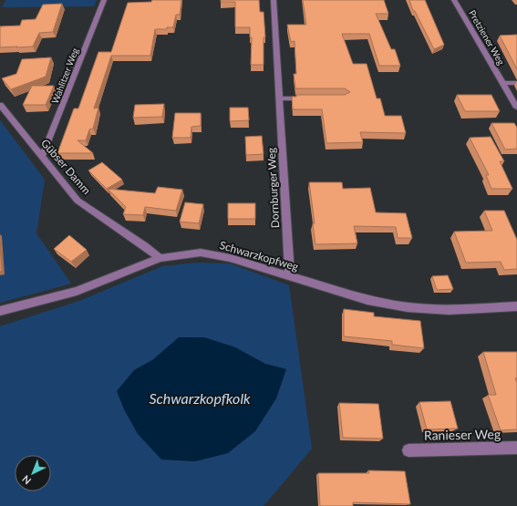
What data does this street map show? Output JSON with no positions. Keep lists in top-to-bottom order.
{
  "streets": {
    "street": [
      "Pretziener Weg",
      "Wahlitzer Weg",
      "Gübser Damm",
      "Dornburger Weg",
      "Schwarzkopfweg",
      "Ranieser Weg"
    ]
  },
  "crossings": [
    ["Wahlitzer Weg", "Gübser Damm"],
    ["Gübser Damm", "Schwarzkopfweg"],
    ["Dornburger Weg", "Schwarzkopfweg"]
  ],
  "water": ["Schwarzkopfkolk"],
  "north": "bottom left"
}
